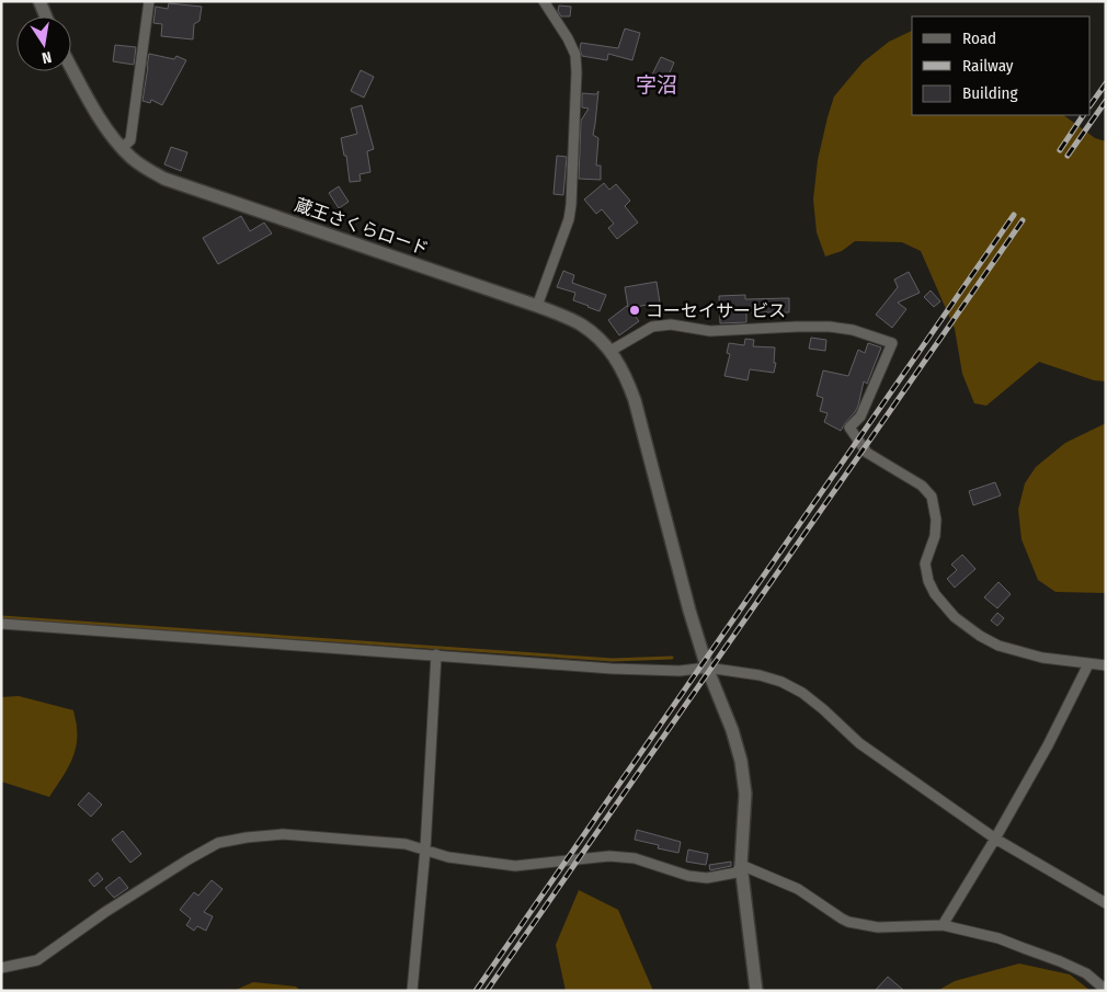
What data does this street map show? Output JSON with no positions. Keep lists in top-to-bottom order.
{
  "streets": {
    "street": ["蔵王さくらロード"]
  },
  "districts": ["字沼"],
  "places": ["コーセイサービス"],
  "legend": ["Road", "Railway", "Building"],
  "north": "bottom"
}
